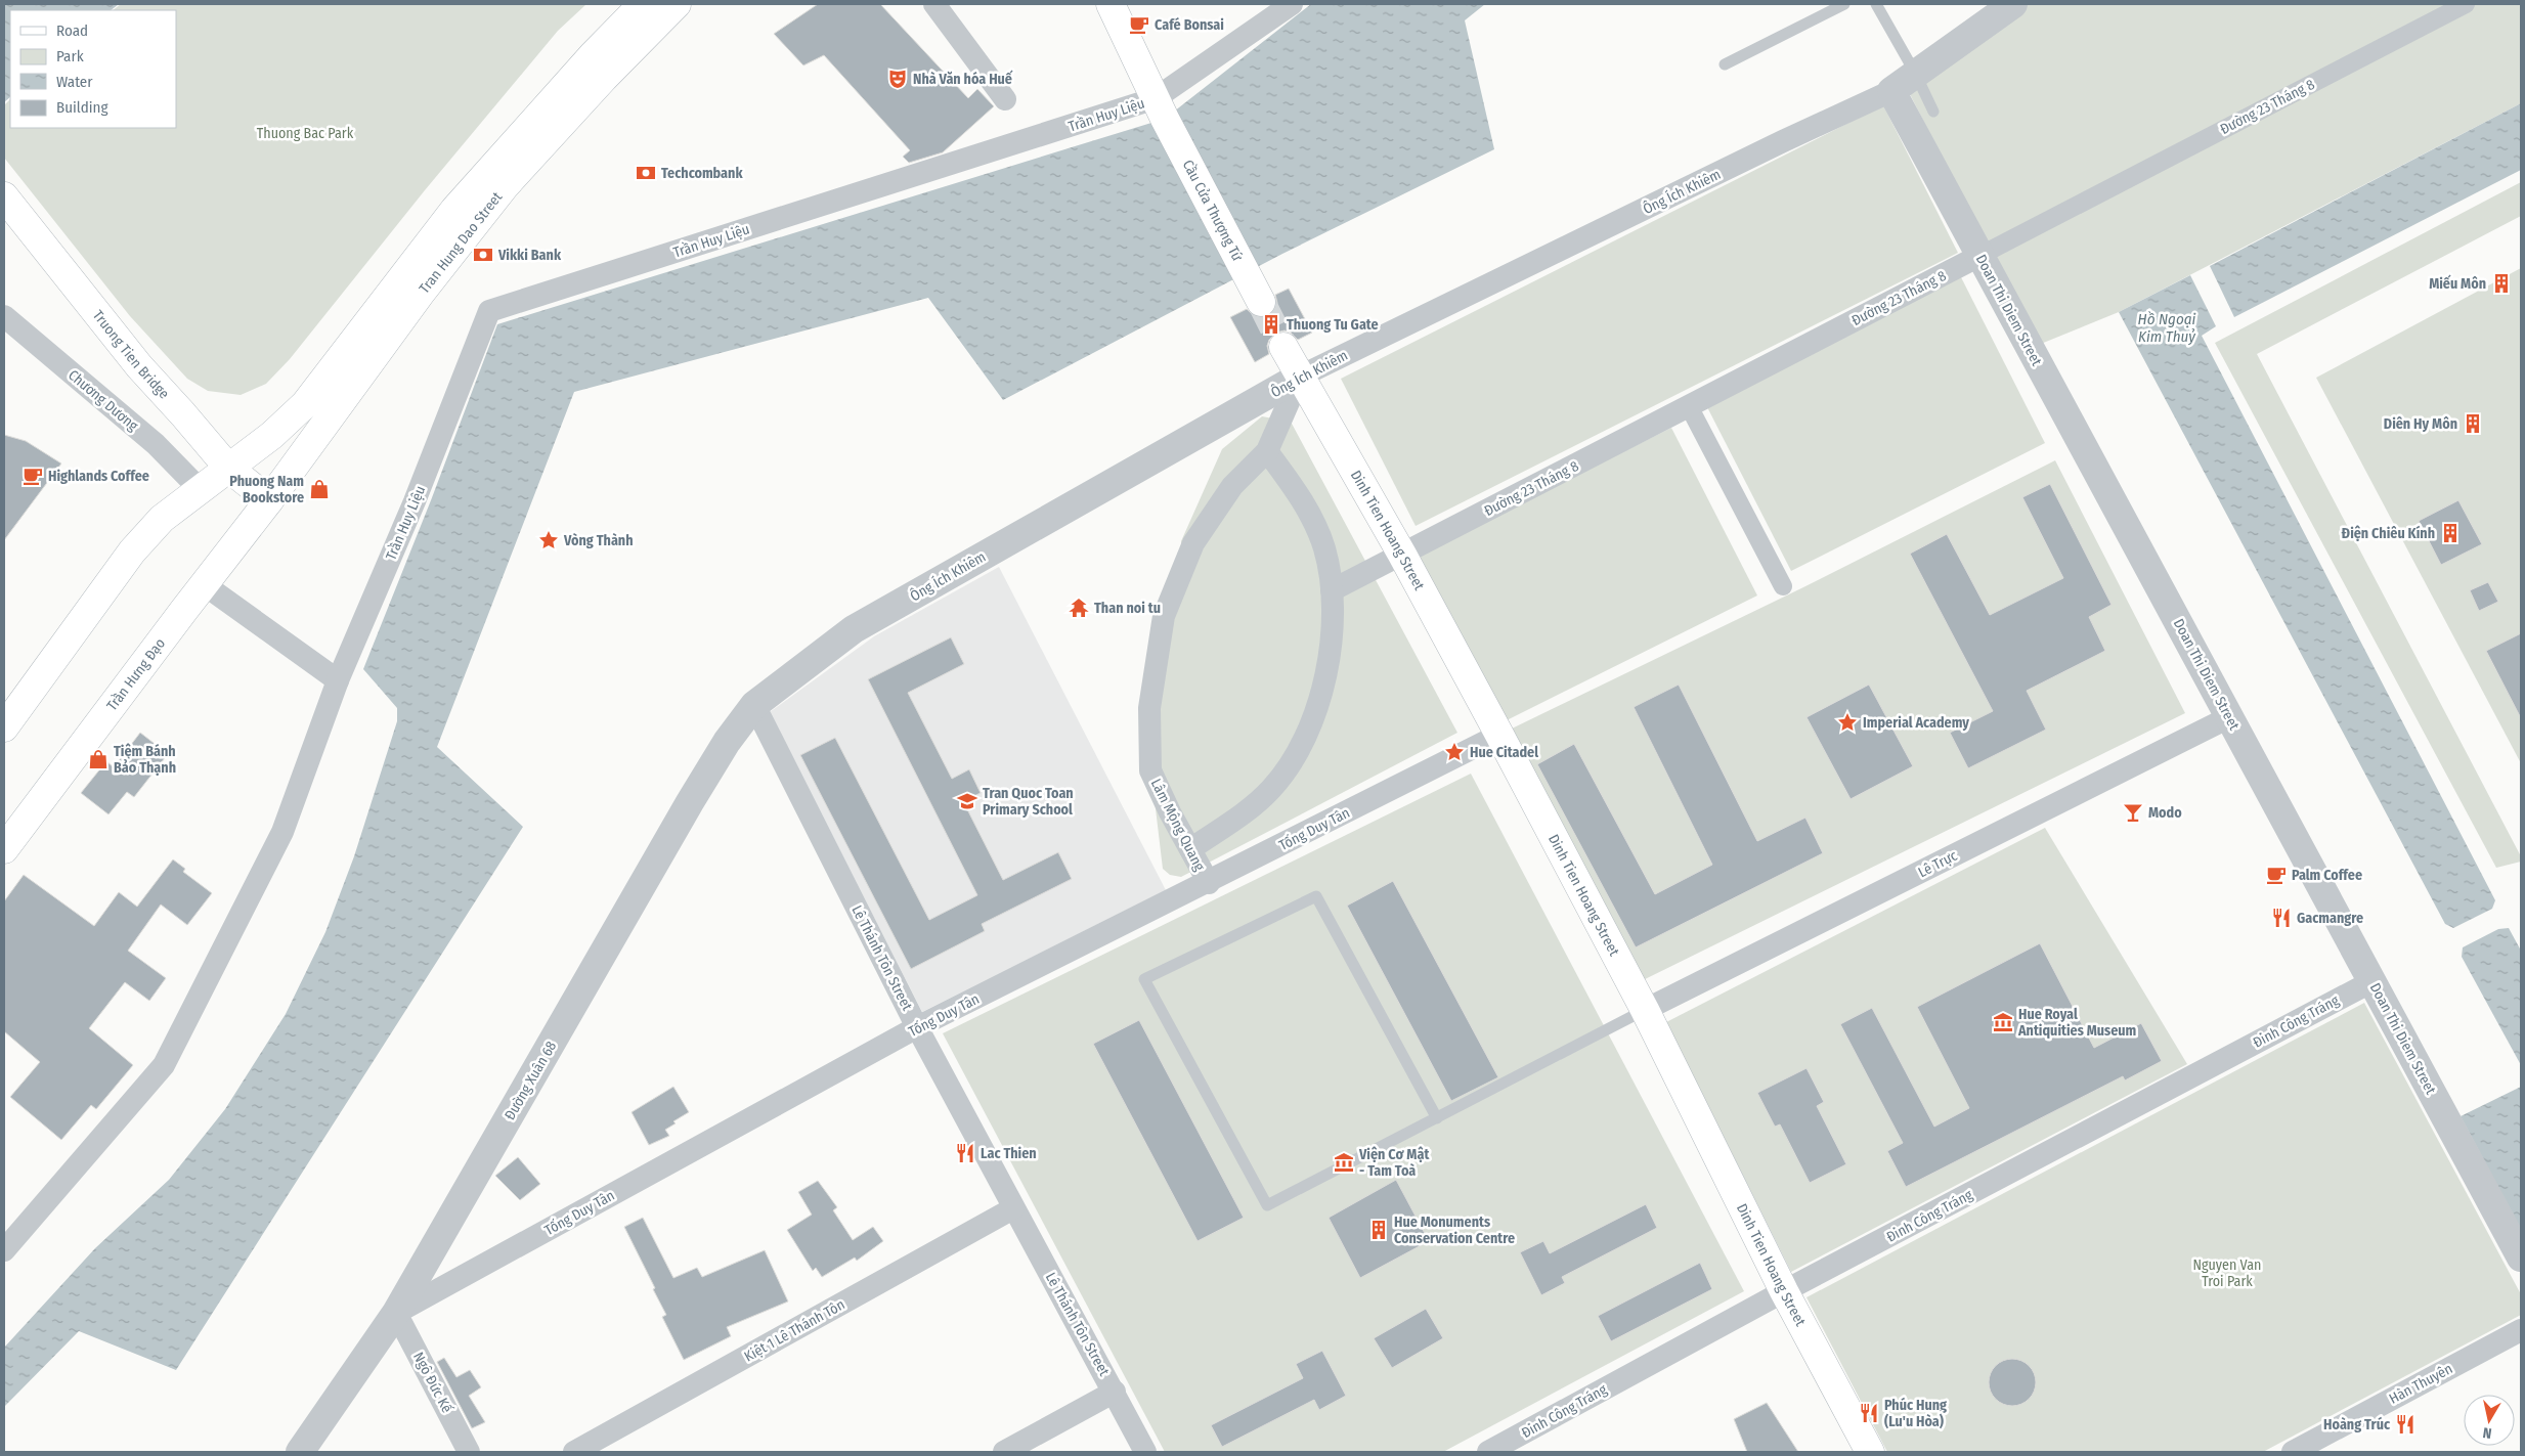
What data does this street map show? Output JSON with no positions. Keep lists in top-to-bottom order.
{
  "streets": {
    "main road": [
      "Cầu Cửa Thượng Tứ",
      "Tran Hung Dao Street",
      "Truong Tien Bridge",
      "Dinh Tien Hoang Street",
      "Trần Hưng Đạo"
    ],
    "street": [
      "Đường 23 Tháng 8",
      "Trần Huy Liệu",
      "Ông Ích Khiêm",
      "Doan Thi Diem Street",
      "Chương Dương",
      "Lâm Mộng Quang",
      "Tống Duy Tân",
      "Lê Trực",
      "Lê Thánh Tôn Street",
      "Đinh Công Tráng",
      "Đường Xuân 68",
      "Kiệt 1 Lê Thánh Tôn",
      "Ngô Đức Kế",
      "Hàn Thuyên"
    ]
  },
  "crossings": [
    ["Đường 23 Tháng 8", "Doan Thi Diem Street"],
    ["Đường 23 Tháng 8", "Dinh Tien Hoang Street"],
    ["Trần Huy Liệu", "Cầu Cửa Thượng Tứ"],
    ["Ông Ích Khiêm", "Doan Thi Diem Street"],
    ["Ông Ích Khiêm", "Dinh Tien Hoang Street"],
    ["Ông Ích Khiêm", "Lâm Mộng Quang"],
    ["Ông Ích Khiêm", "Lê Thánh Tôn Street"],
    ["Ông Ích Khiêm", "Đường Xuân 68"],
    ["Tran Hung Dao Street", "Truong Tien Bridge"],
    ["Tran Hung Dao Street", "Trần Hưng Đạo"],
    ["Doan Thi Diem Street", "Lê Trực"],
    ["Doan Thi Diem Street", "Đinh Công Tráng"],
    ["Truong Tien Bridge", "Trần Hưng Đạo"],
    ["Dinh Tien Hoang Street", "Lâm Mộng Quang"],
    ["Dinh Tien Hoang Street", "Tống Duy Tân"],
    ["Dinh Tien Hoang Street", "Lê Trực"],
    ["Dinh Tien Hoang Street", "Đinh Công Tráng"],
    ["Lâm Mộng Quang", "Tống Duy Tân"],
    ["Tống Duy Tân", "Lê Thánh Tôn Street"],
    ["Tống Duy Tân", "Đường Xuân 68"],
    ["Tống Duy Tân", "Ngô Đức Kế"],
    ["Lê Thánh Tôn Street", "Đường Xuân 68"],
    ["Lê Thánh Tôn Street", "Kiệt 1 Lê Thánh Tôn"],
    ["Đường Xuân 68", "Ngô Đức Kế"]
  ],
  "water": ["Hồ Ngoại Kim Thuỷ"],
  "parks": ["Thuong Bac Park", "Nguyen Van Troi Park"],
  "places": {
    "cafe": ["Café Bonsai", "Highlands Coffee", "Palm Coffee"],
    "theatre": ["Nhà Văn hóa Huế"],
    "bank": ["Techcombank", "Vikki Bank"],
    "building": [
      "Miếu Môn",
      "Thuong Tu Gate",
      "Diên Hy Môn",
      "Điện Chiêu Kính",
      "Hue Monuments Conservation Centre"
    ],
    "shop": ["Phuong Nam Bookstore", "Tiệm Bánh Bảo Thạnh"],
    "place": ["Vòng Thành", "Imperial Academy", "Hue Citadel"],
    "temple": ["Than noi tu"],
    "school or university": ["Tran Quoc Toan Primary School"],
    "bar": ["Modo"],
    "restaurant": [
      "Gacmangre",
      "Lac Thien",
      "Phúc Hung (Lu'u Hòa)",
      "Hoàng Trúc"
    ],
    "museum": ["Hue Royal Antiquities Museum", "Viện Cơ Mật - Tam Toà"]
  },
  "legend": [
    "Road",
    "Park",
    "Water",
    "Building"
  ],
  "north": "bottom"
}
